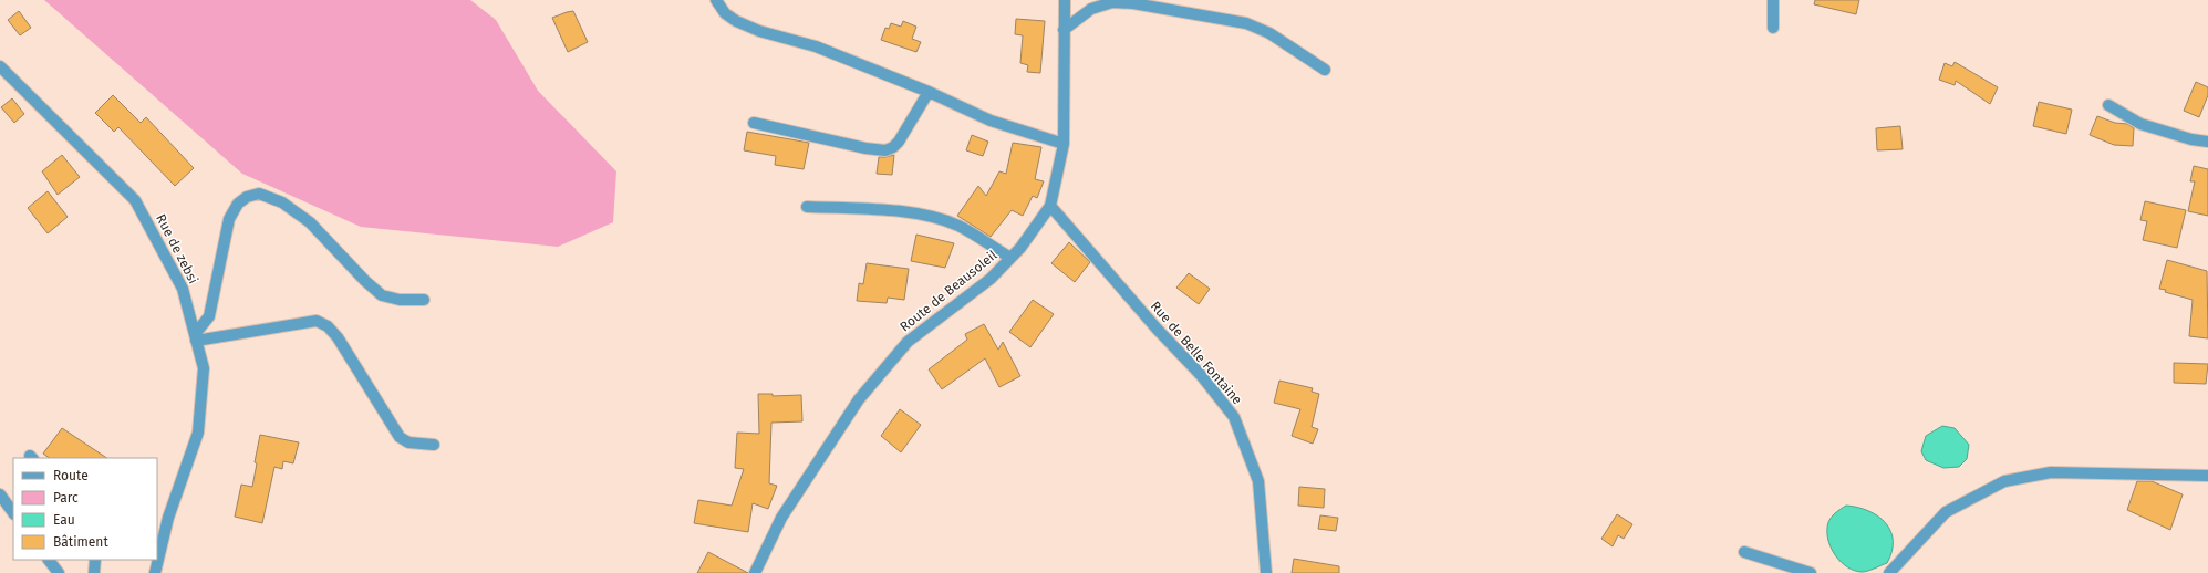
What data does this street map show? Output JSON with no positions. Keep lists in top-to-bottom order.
{
  "streets": {
    "street": ["Rue de zebsi", "Route de Beausoleil", "Rue de Belle Fontaine"]
  },
  "crossings": [
    ["Route de Beausoleil", "Rue de Belle Fontaine"]
  ],
  "legend": [
    "Route",
    "Parc",
    "Eau",
    "Bâtiment"
  ]
}
